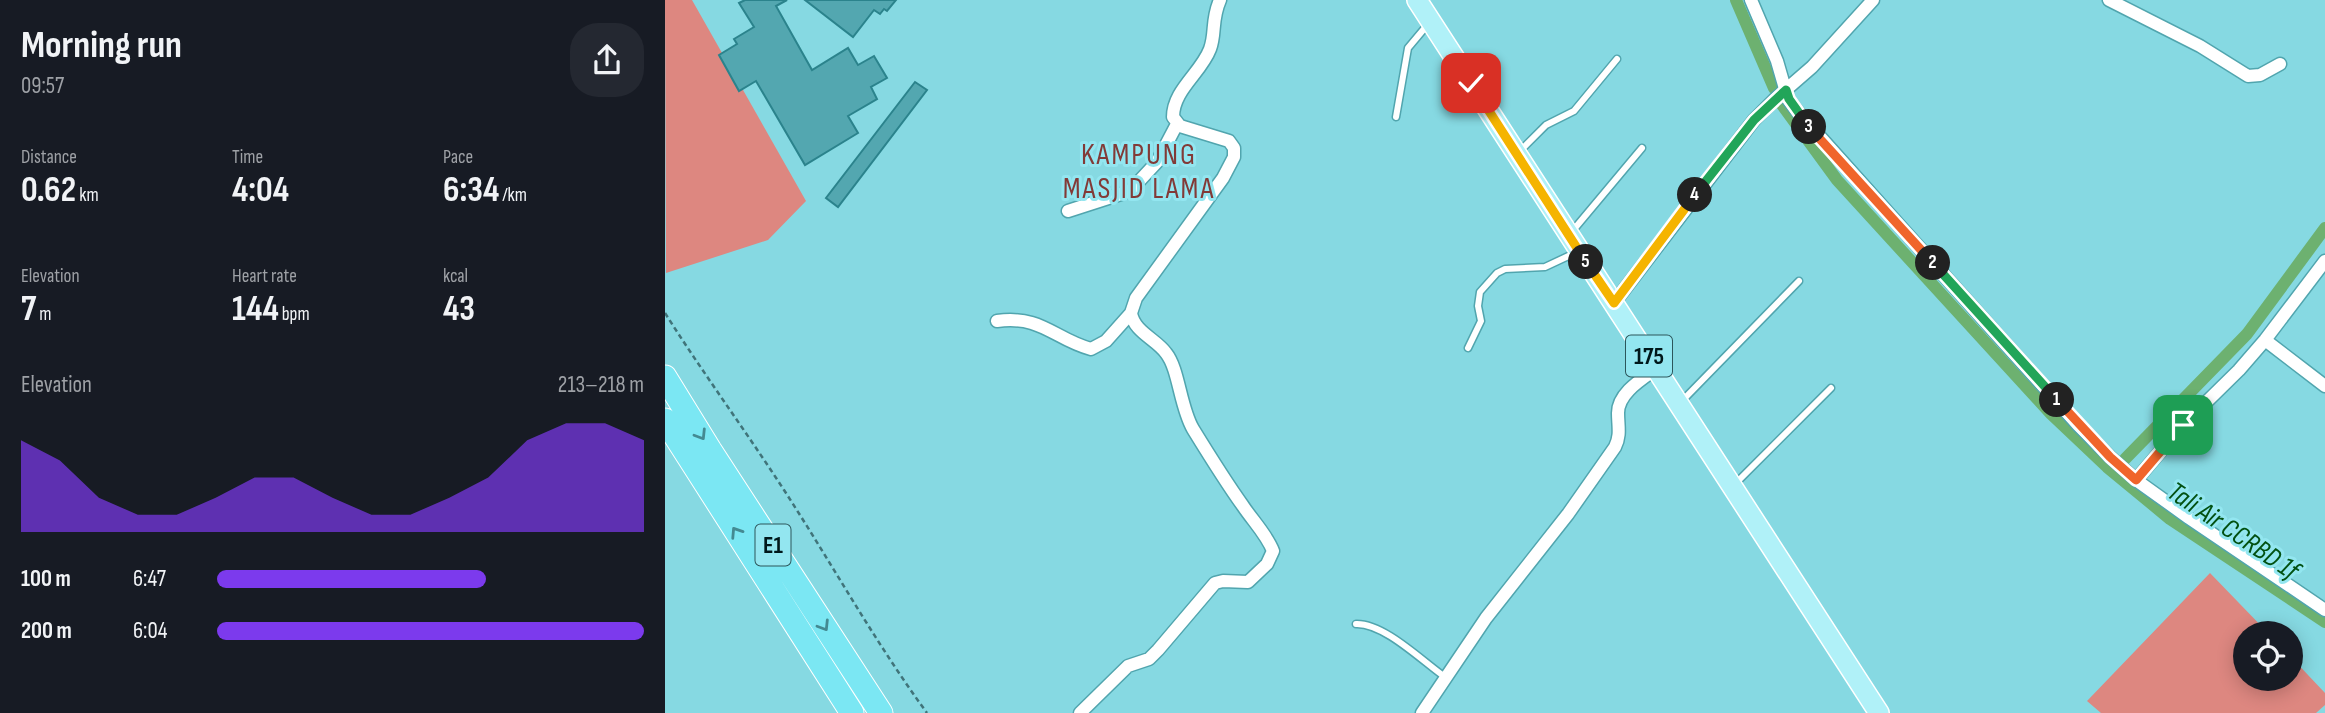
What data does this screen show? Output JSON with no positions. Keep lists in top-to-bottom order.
{
  "streets": {
    "highway": ["E1"],
    "main road": ["175"]
  },
  "districts": ["KAMPUNG MASJID LAMA"],
  "water": ["Tali Air CCRBD 1f"],
  "page": {
    "heading": ["Morning run", "09:57"],
    "pins": [
      "3",
      "4",
      "5",
      "2",
      "1"
    ],
    "stats": [
      ["Distance", "0.62 km"],
      ["Time", "4:04"],
      ["Pace", "6:34 /km"],
      ["Elevation", "7 m"],
      ["Heart rate", "144 bpm"],
      ["kcal", "43"]
    ],
    "chart": ["Elevation", "213–218 m"],
    "list": [
      {
        "name": "100 m",
        "note": "6:47"
      },
      {
        "name": "200 m",
        "note": "6:04"
      }
    ]
  }
}
